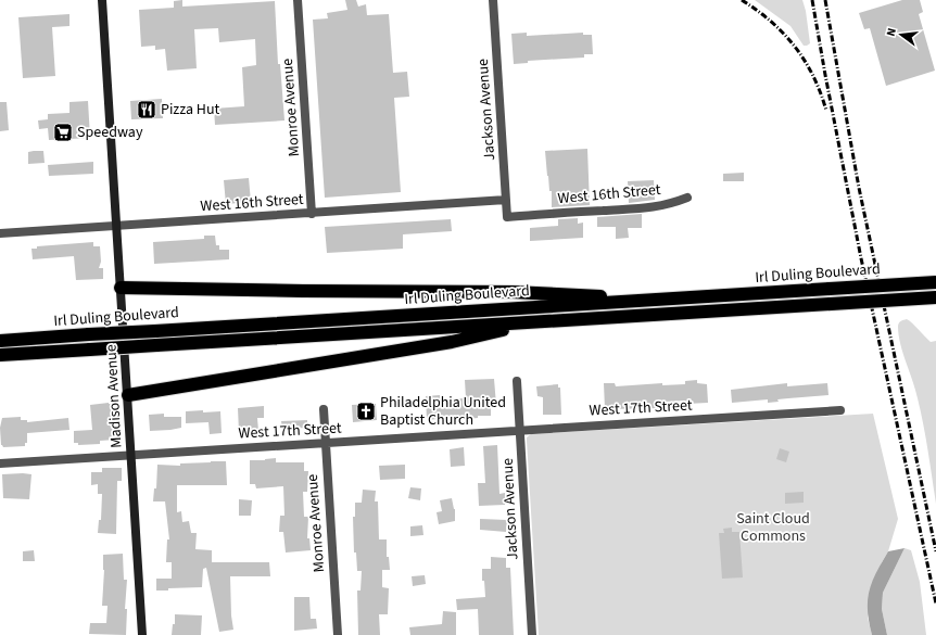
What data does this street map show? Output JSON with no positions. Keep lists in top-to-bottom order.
{
  "streets": {
    "highway": ["Irl Duling Boulevard"],
    "street": [
      "Monroe Avenue",
      "Jackson Avenue",
      "West 16th Street",
      "Madison Avenue",
      "West 17th Street"
    ]
  },
  "crossings": [
    ["Monroe Avenue", "West 16th Street"],
    ["Monroe Avenue", "West 17th Street"],
    ["Jackson Avenue", "West 16th Street"],
    ["Jackson Avenue", "West 17th Street"],
    ["West 16th Street", "Madison Avenue"],
    ["Madison Avenue", "West 17th Street"]
  ],
  "parks": ["Saint Cloud Commons"],
  "places": {
    "restaurant": ["Pizza Hut"],
    "supermarket": ["Speedway"],
    "church": ["Philadelphia United Baptist Church"]
  },
  "north": "left"
}
